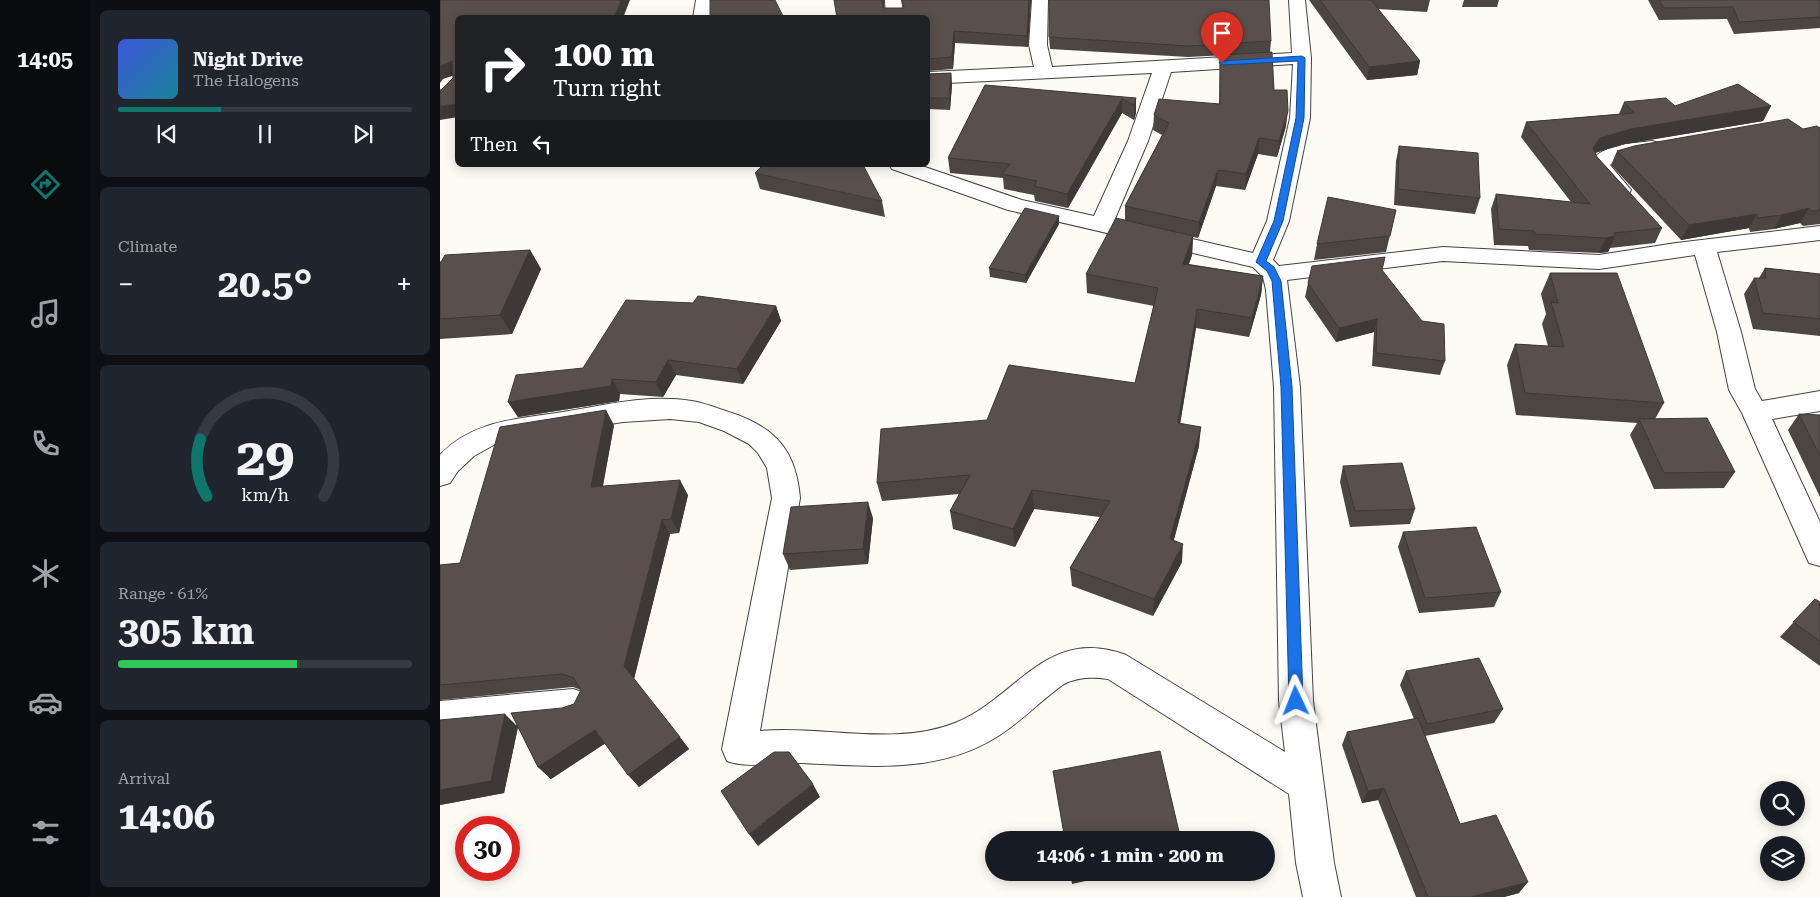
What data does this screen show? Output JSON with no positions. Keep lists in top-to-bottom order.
{
  "page": {
    "tabs": "14:05",
    "turn": ["100 m", "Turn right"],
    "song": ["Night Drive", "The Halogens"],
    "then": "Then",
    "tile": [
      "Climate",
      ["Range · 61%", "305 km"],
      ["Arrival", "14:06"]
    ],
    "heat": ["−", "20.5°", "+"],
    "limit": "30",
    "trip": "14:06 · 1 min · 200 m",
    "gauge": ["29", "km/h"]
  }
}
